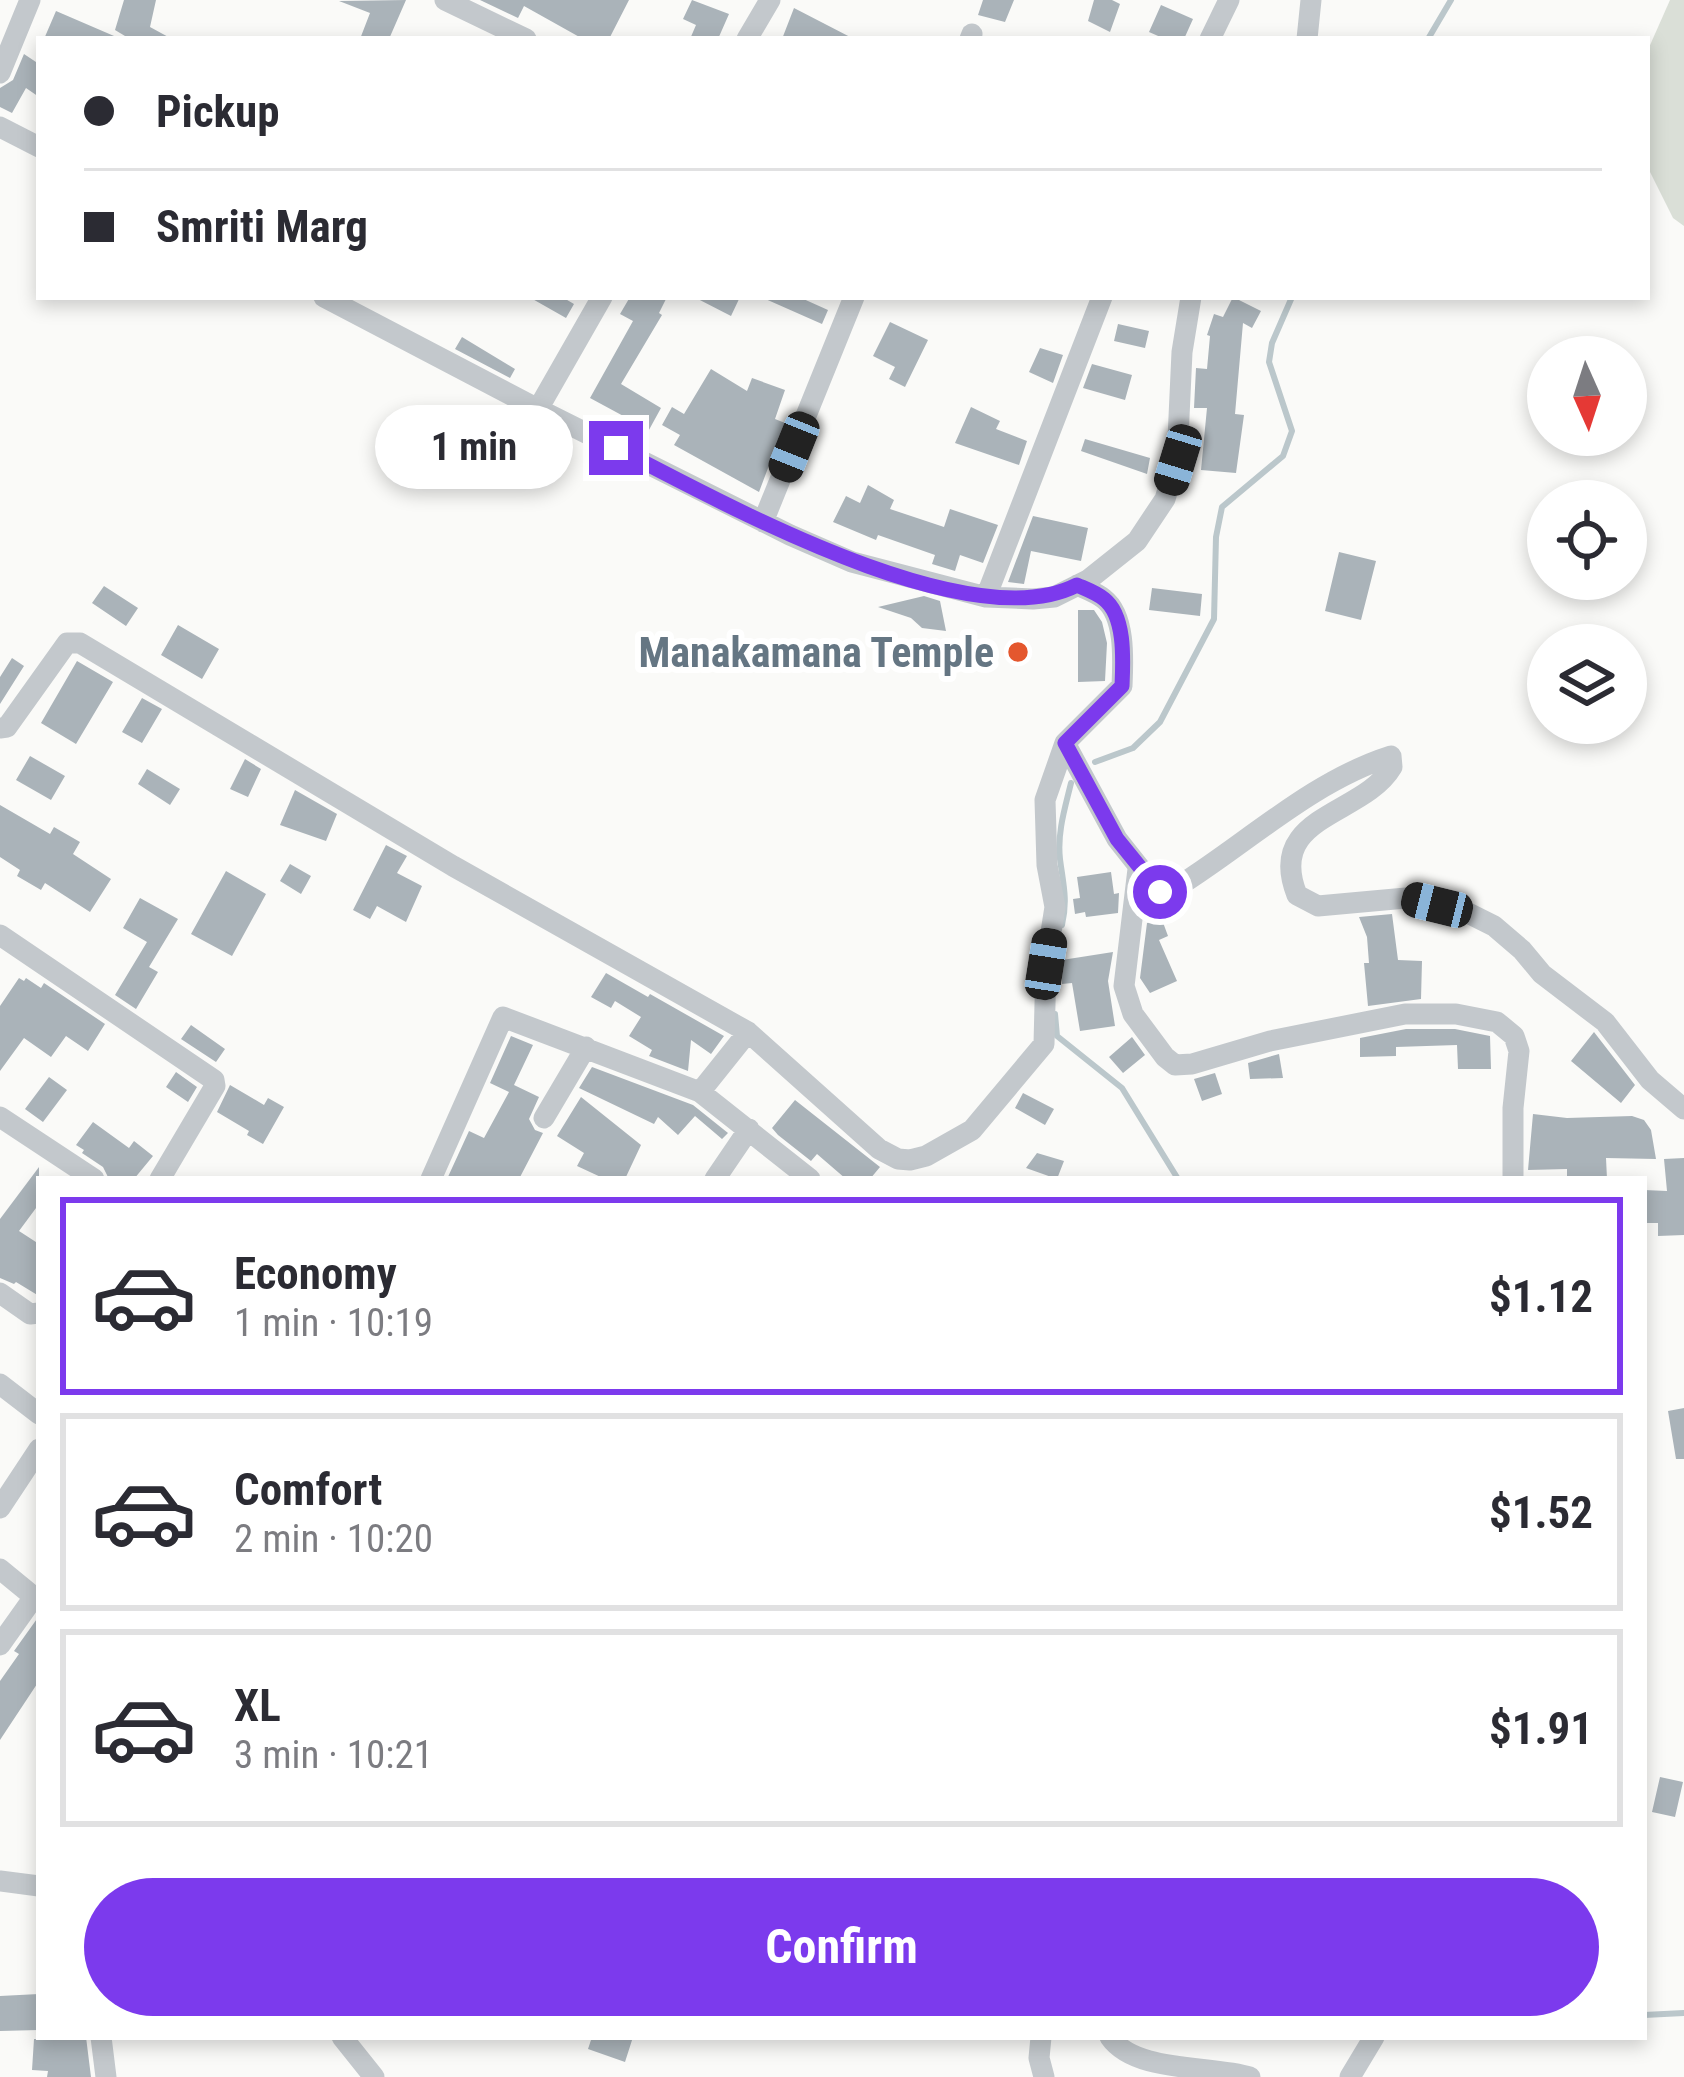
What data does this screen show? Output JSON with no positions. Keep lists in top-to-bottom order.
{
  "places": ["Manakamana Temple"],
  "north": "bottom",
  "page": {
    "banner": ["Pickup", "Smriti Marg"],
    "bubble": "1 min",
    "list": [
      {
        "name": "Economy",
        "note": "1 min · 10:19",
        "value": "$1.12"
      },
      {
        "name": "Comfort",
        "note": "2 min · 10:20",
        "value": "$1.52"
      },
      {
        "name": "XL",
        "note": "3 min · 10:21",
        "value": "$1.91"
      }
    ],
    "buttons": "Confirm"
  }
}
